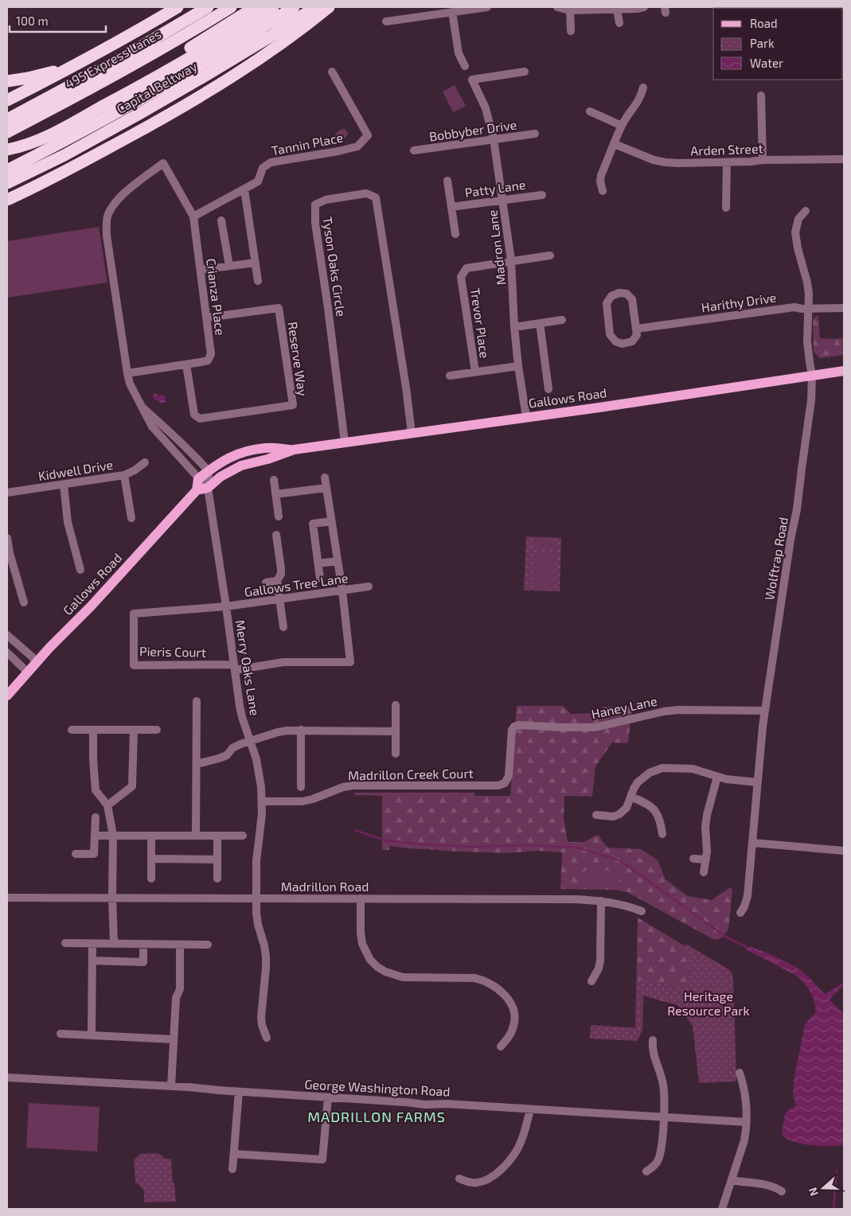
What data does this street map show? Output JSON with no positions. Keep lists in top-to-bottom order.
{
  "streets": {
    "highway": ["495 Express Lanes", "Capital Beltway"],
    "main road": ["Gallows Road"],
    "street": [
      "Bobbyber Drive",
      "Tannin Place",
      "Arden Street",
      "Patty Lane",
      "Madron Lane",
      "Tyson Oaks Circle",
      "Crianza Place",
      "Harithy Drive",
      "Trevor Place",
      "Reserve Way",
      "Kidwell Drive",
      "Wolftrap Road",
      "Gallows Tree Lane",
      "Pieris Court",
      "Merry Oaks Lane",
      "Haney Lane",
      "Madrillon Creek Court",
      "Madrillon Road",
      "George Washington Road"
    ]
  },
  "crossings": [
    ["Bobbyber Drive", "Madron Lane"],
    ["Tannin Place", "Crianza Place"],
    ["Patty Lane", "Madron Lane"],
    ["Madron Lane", "Trevor Place"],
    ["Madron Lane", "Gallows Road"],
    ["Tyson Oaks Circle", "Gallows Road"],
    ["Crianza Place", "Reserve Way"],
    ["Harithy Drive", "Wolftrap Road"],
    ["Gallows Road", "Wolftrap Road"],
    ["Gallows Road", "Merry Oaks Lane"],
    ["Wolftrap Road", "Haney Lane"],
    ["Gallows Tree Lane", "Pieris Court"],
    ["Gallows Tree Lane", "Merry Oaks Lane"],
    ["Pieris Court", "Merry Oaks Lane"],
    ["Merry Oaks Lane", "Madrillon Creek Court"],
    ["Merry Oaks Lane", "Madrillon Road"],
    ["Haney Lane", "Madrillon Creek Court"]
  ],
  "districts": ["MADRILLON FARMS"],
  "parks": ["Heritage Resource Park"],
  "legend": ["Road", "Park", "Water"],
  "scale_bar": "100 m",
  "north": "left"
}
